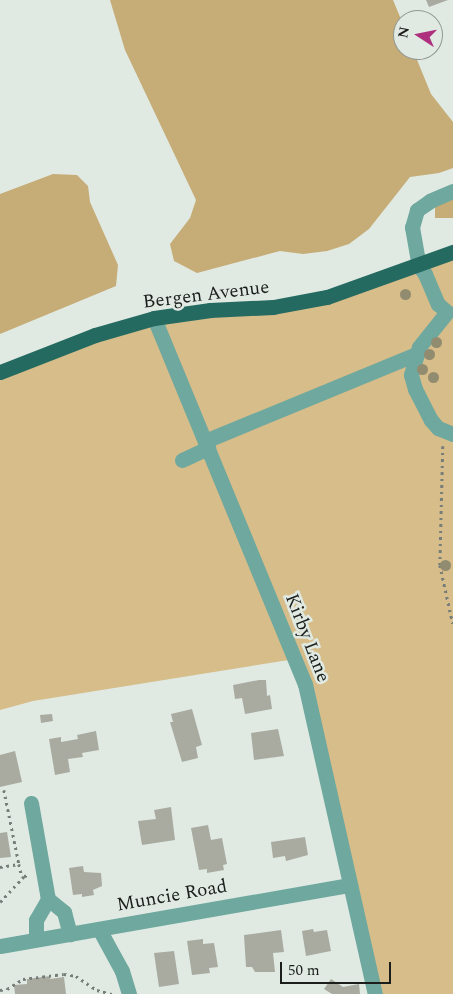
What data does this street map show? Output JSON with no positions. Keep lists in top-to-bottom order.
{
  "streets": {
    "main road": ["Bergen Avenue"],
    "street": ["Kirby Lane", "Muncie Road"]
  },
  "crossings": [
    ["Bergen Avenue", "Kirby Lane"],
    ["Kirby Lane", "Muncie Road"]
  ],
  "scale_bar": "50 m",
  "north": "left"
}
